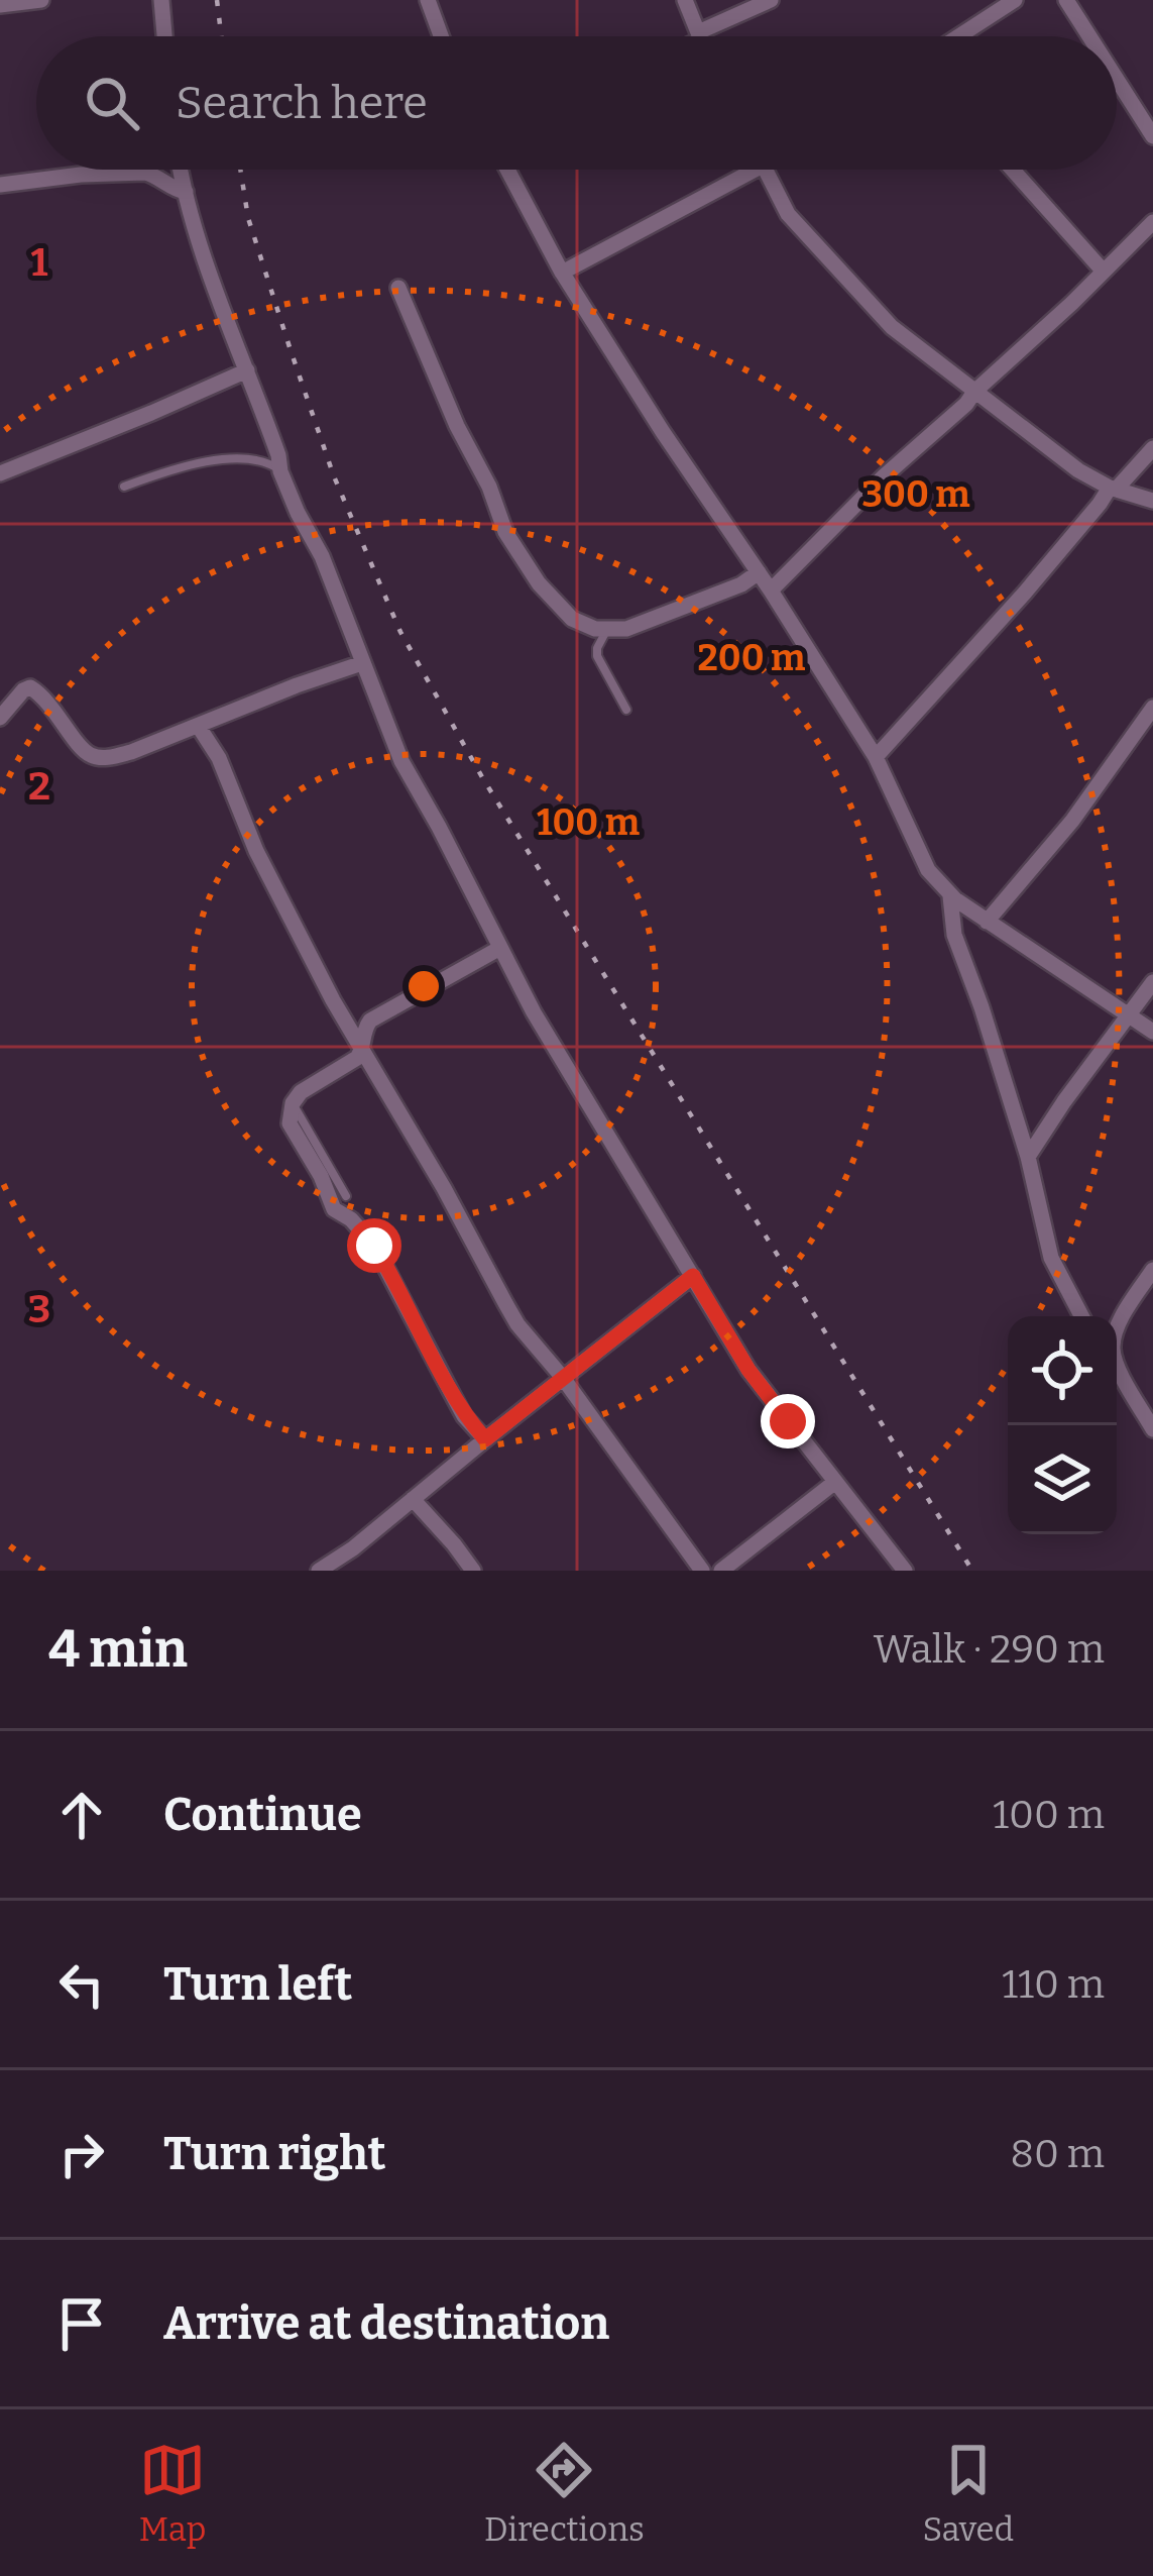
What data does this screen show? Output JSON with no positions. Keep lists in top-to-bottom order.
{
  "page": {
    "search": "Search here",
    "heading": ["4 min", "Walk · 290 m"],
    "list": [
      ["Continue", "100 m"],
      ["Turn left", "110 m"],
      ["Turn right", "80 m"],
      "Arrive at destination"
    ],
    "nav": ["Map", "Directions", "Saved"]
  },
  "grid": {
    "rows": ["1", "2", "3"]
  },
  "rings": ["300 m", "200 m", "100 m"]
}
